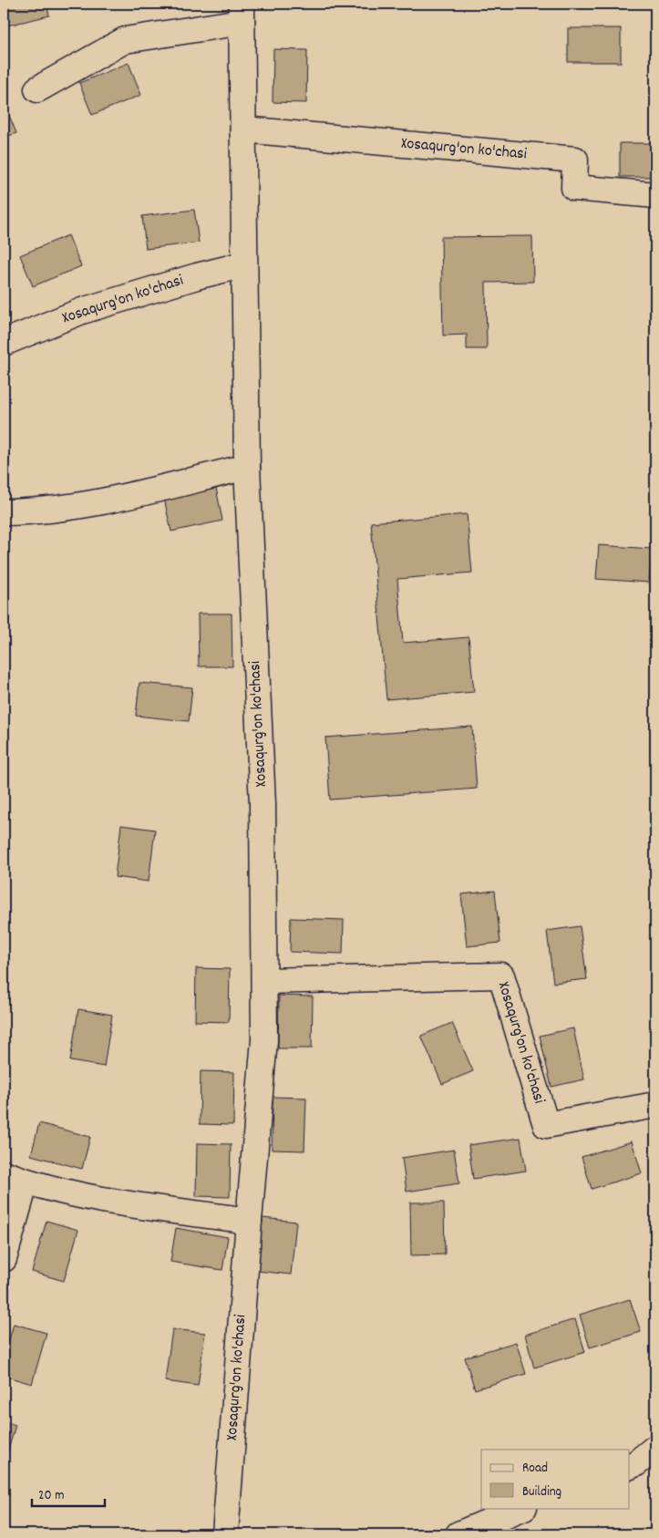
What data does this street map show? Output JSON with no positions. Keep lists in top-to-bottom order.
{
  "streets": {
    "street": ["Xosaqurg'on ko'chasi"]
  },
  "legend": ["Road", "Building"],
  "scale_bar": "20 m"
}
